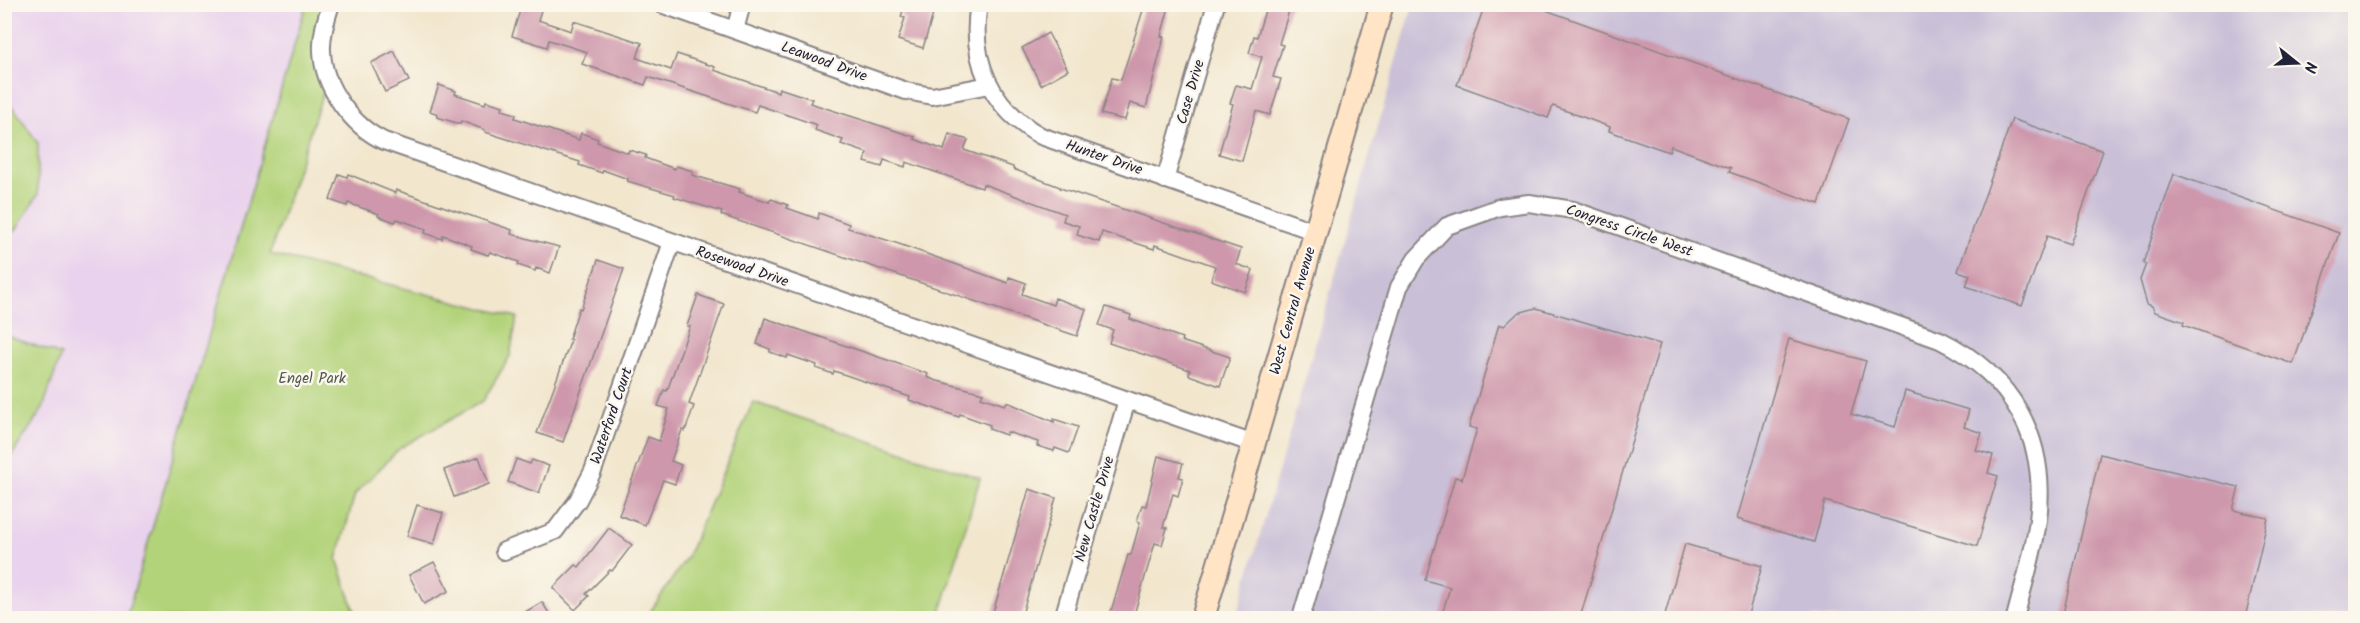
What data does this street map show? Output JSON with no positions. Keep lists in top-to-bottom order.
{
  "streets": {
    "street": [
      "Leawood Drive",
      "Case Drive",
      "Hunter Drive",
      "Congress Circle West",
      "Rosewood Drive",
      "West Central Avenue",
      "Waterford Court",
      "New Castle Drive"
    ]
  },
  "crossings": [
    ["Leawood Drive", "Hunter Drive"],
    ["Case Drive", "Hunter Drive"],
    ["Hunter Drive", "West Central Avenue"],
    ["Rosewood Drive", "West Central Avenue"],
    ["Rosewood Drive", "Waterford Court"],
    ["Rosewood Drive", "New Castle Drive"]
  ],
  "parks": ["Engel Park"],
  "north": "right"
}
